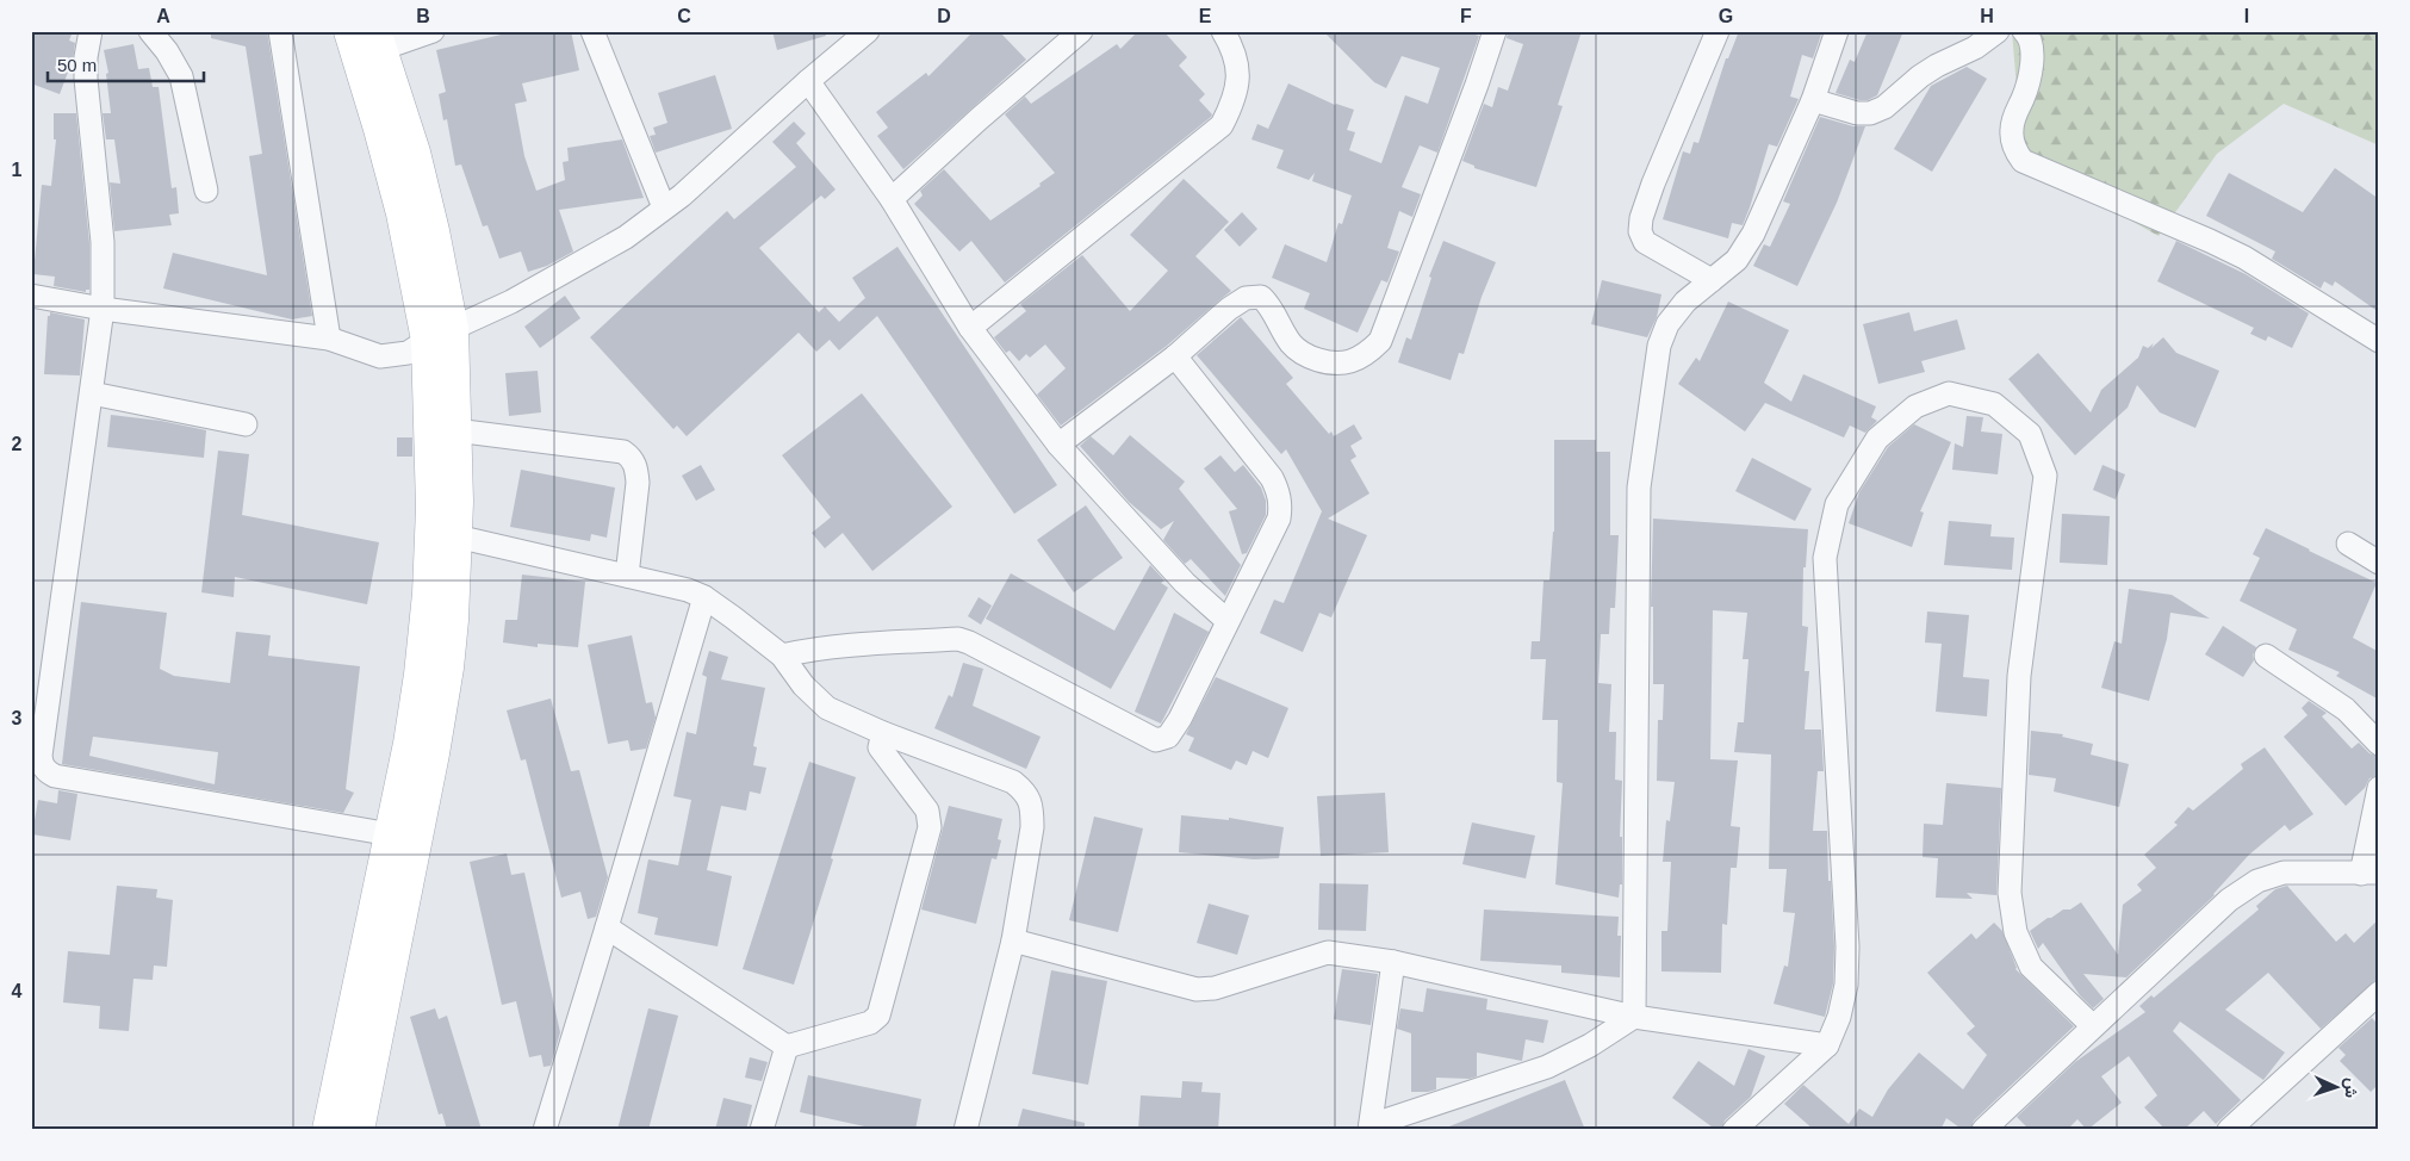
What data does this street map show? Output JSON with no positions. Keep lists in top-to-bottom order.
{
  "scale_bar": "50 m",
  "north": "right",
  "grid": {
    "columns": [
      "A",
      "B",
      "C",
      "D",
      "E",
      "F",
      "G",
      "H",
      "I"
    ],
    "rows": [
      "1",
      "2",
      "3",
      "4"
    ]
  }
}
